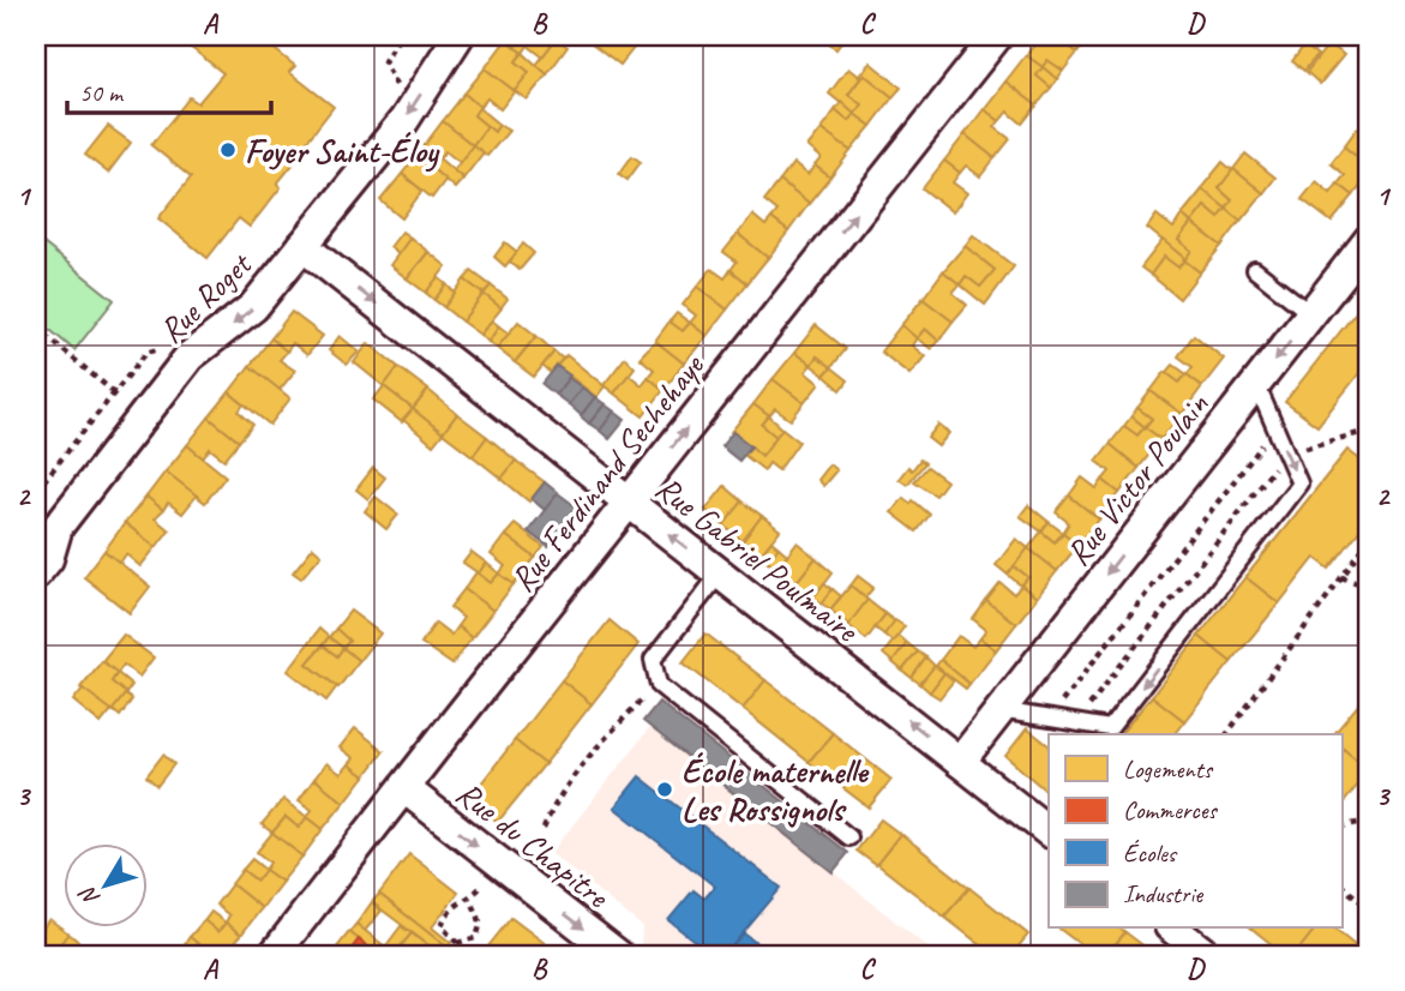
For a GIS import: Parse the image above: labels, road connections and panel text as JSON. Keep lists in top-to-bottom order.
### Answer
{
  "streets": {
    "street": [
      "Rue Roget",
      "Rue Ferdinand Sechehaye",
      "Rue Victor Poulain",
      "Rue Gabriel Poulmaire",
      "Rue du Chapitre"
    ]
  },
  "crossings": [
    ["Rue Roget", "Rue Gabriel Poulmaire"],
    ["Rue Ferdinand Sechehaye", "Rue Gabriel Poulmaire"],
    ["Rue Ferdinand Sechehaye", "Rue du Chapitre"],
    ["Rue Victor Poulain", "Rue Gabriel Poulmaire"]
  ],
  "one_way": [
    "Rue Roget",
    "Rue Ferdinand Sechehaye",
    "Rue Victor Poulain",
    "Rue du Chapitre"
  ],
  "places": ["Foyer Saint-Éloy", "École maternelle Les Rossignols"],
  "legend": [
    "Logements",
    "Commerces",
    "Écoles",
    "Industrie"
  ],
  "scale_bar": "50 m",
  "north": "bottom left",
  "grid": {
    "columns": [
      "A",
      "B",
      "C",
      "D"
    ],
    "rows": ["1", "2", "3"]
  }
}
